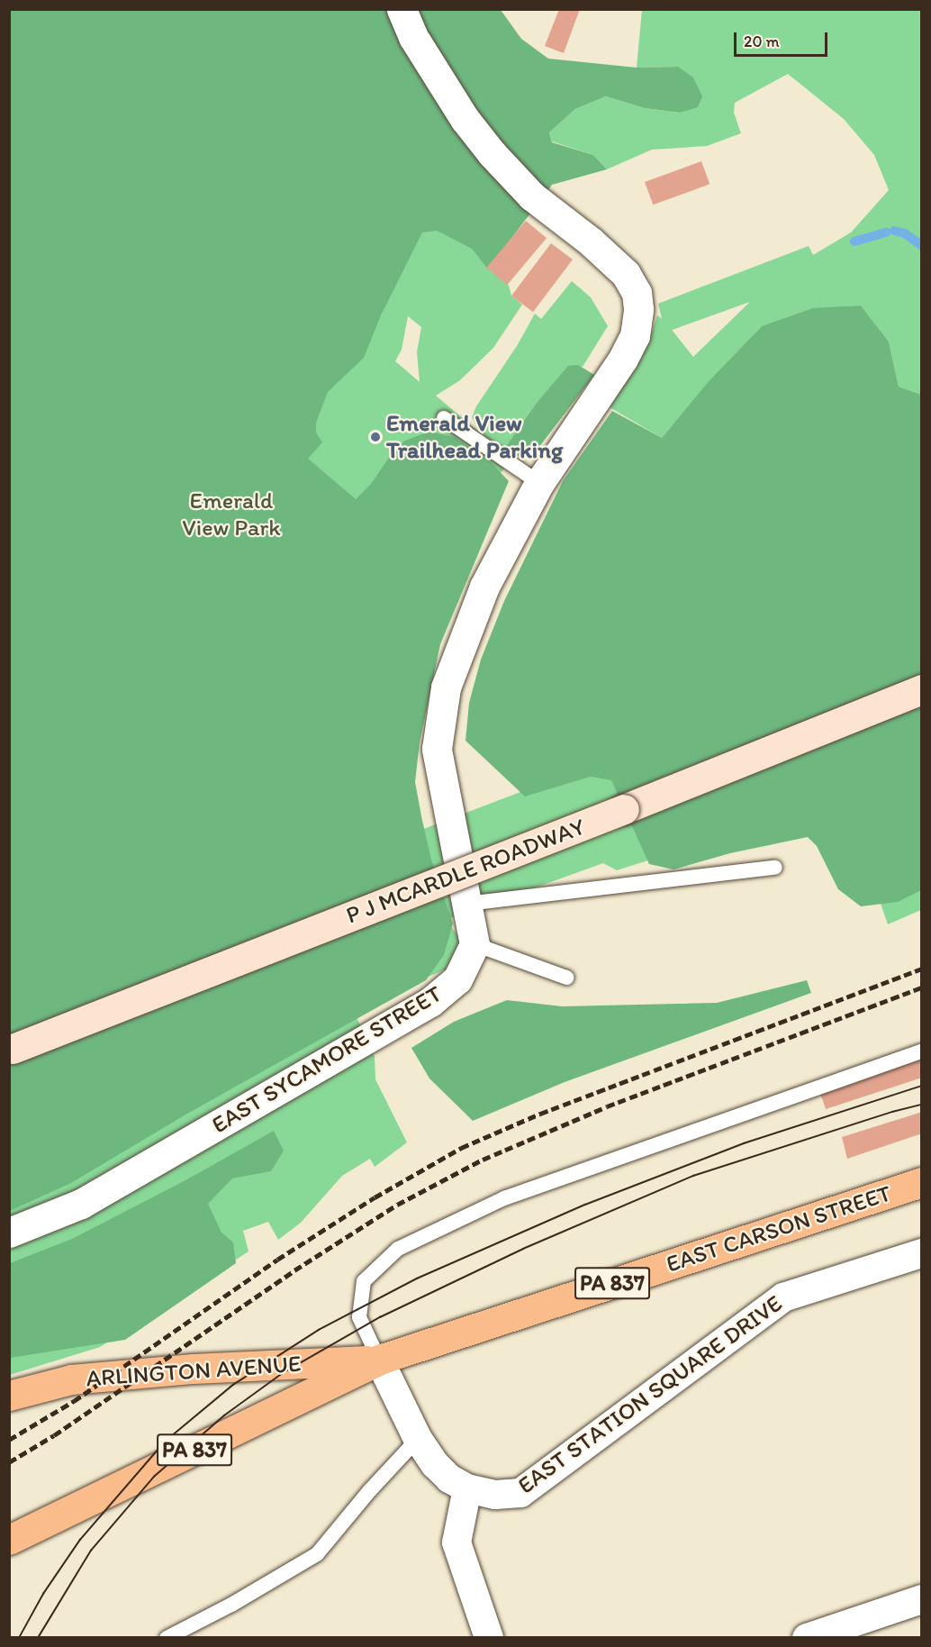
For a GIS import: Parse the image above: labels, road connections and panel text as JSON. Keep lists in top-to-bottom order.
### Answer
{
  "streets": {
    "main road": [
      "P J MCARDLE ROADWAY",
      "EAST CARSON STREET",
      "PA 837",
      "ARLINGTON AVENUE"
    ],
    "street": ["EAST SYCAMORE STREET", "EAST STATION SQUARE DRIVE"]
  },
  "crossings": [
    ["EAST CARSON STREET", "ARLINGTON AVENUE"],
    ["EAST CARSON STREET", "EAST STATION SQUARE DRIVE"],
    ["ARLINGTON AVENUE", "EAST STATION SQUARE DRIVE"]
  ],
  "parks": ["Emerald View Park"],
  "places": ["Emerald View Trailhead Parking"],
  "scale_bar": "20 m"
}
